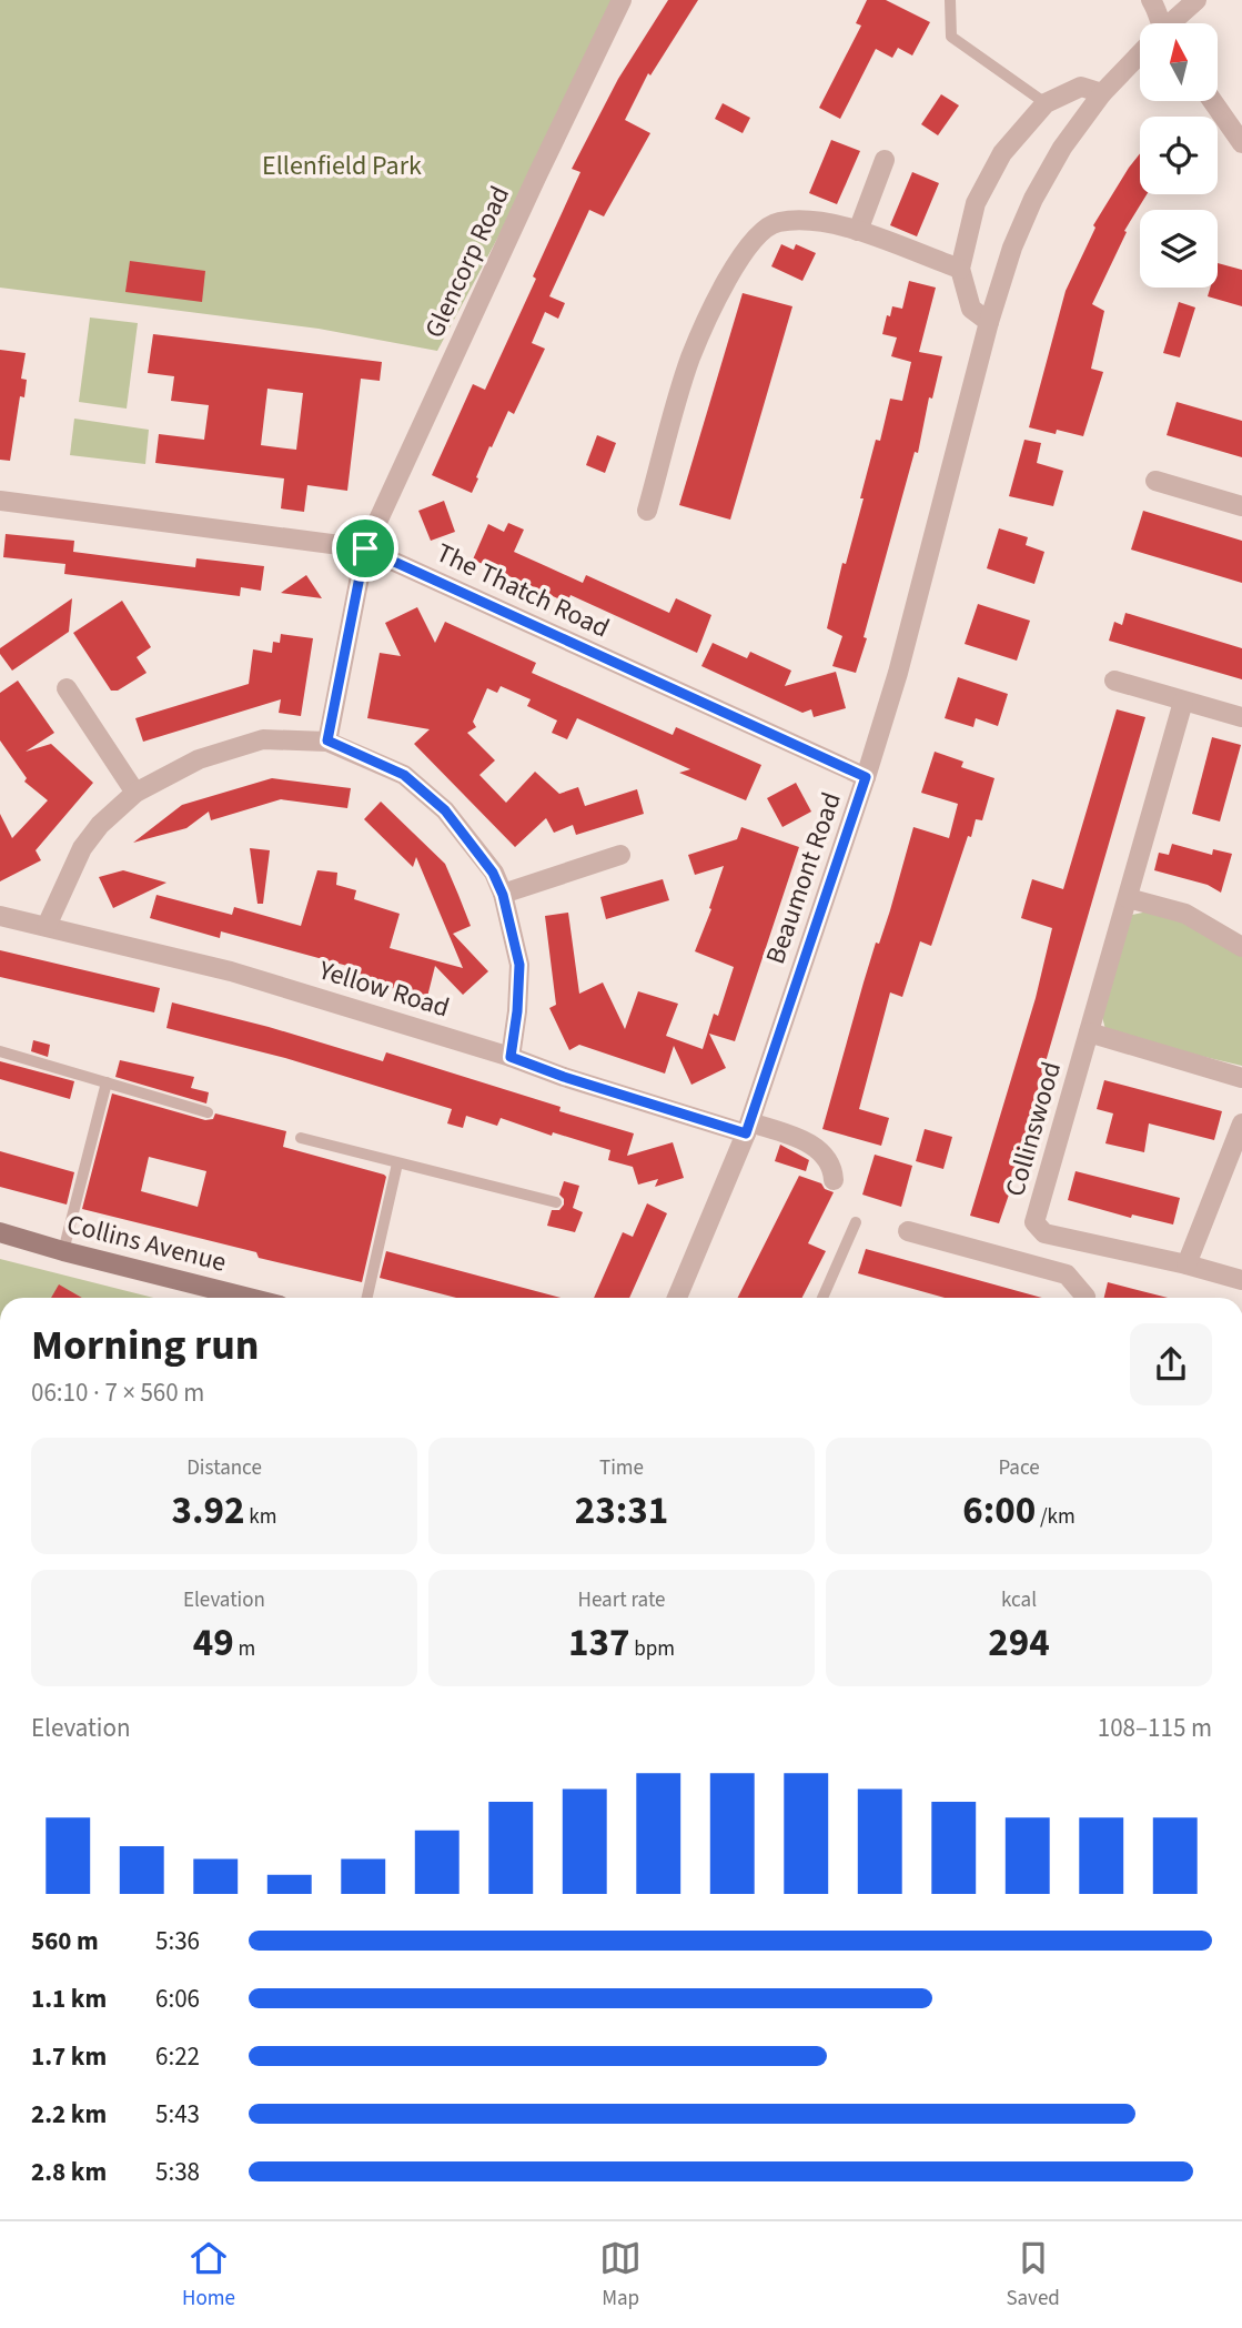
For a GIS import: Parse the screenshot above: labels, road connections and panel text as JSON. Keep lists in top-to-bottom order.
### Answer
{
  "streets": {
    "main road": ["Collins Avenue"],
    "street": [
      "Glencorp Road",
      "The Thatch Road",
      "Beaumont Road",
      "Yellow Road",
      "Collinswood"
    ]
  },
  "crossings": [
    ["Glencorp Road", "The Thatch Road"],
    ["The Thatch Road", "Beaumont Road"],
    ["Beaumont Road", "Yellow Road"]
  ],
  "parks": ["Ellenfield Park"],
  "north": "top",
  "page": {
    "heading": ["Morning run", "06:10 · 7 × 560 m"],
    "stats": [
      ["Distance", "3.92 km"],
      ["Time", "23:31"],
      ["Pace", "6:00 /km"],
      ["Elevation", "49 m"],
      ["Heart rate", "137 bpm"],
      ["kcal", "294"]
    ],
    "chart": ["Elevation", "108–115 m"],
    "list": [
      {
        "name": "560 m",
        "note": "5:36"
      },
      {
        "name": "1.1 km",
        "note": "6:06"
      },
      {
        "name": "1.7 km",
        "note": "6:22"
      },
      {
        "name": "2.2 km",
        "note": "5:43"
      },
      {
        "name": "2.8 km",
        "note": "5:38"
      }
    ],
    "tabs": ["Home", "Map", "Saved"]
  }
}
